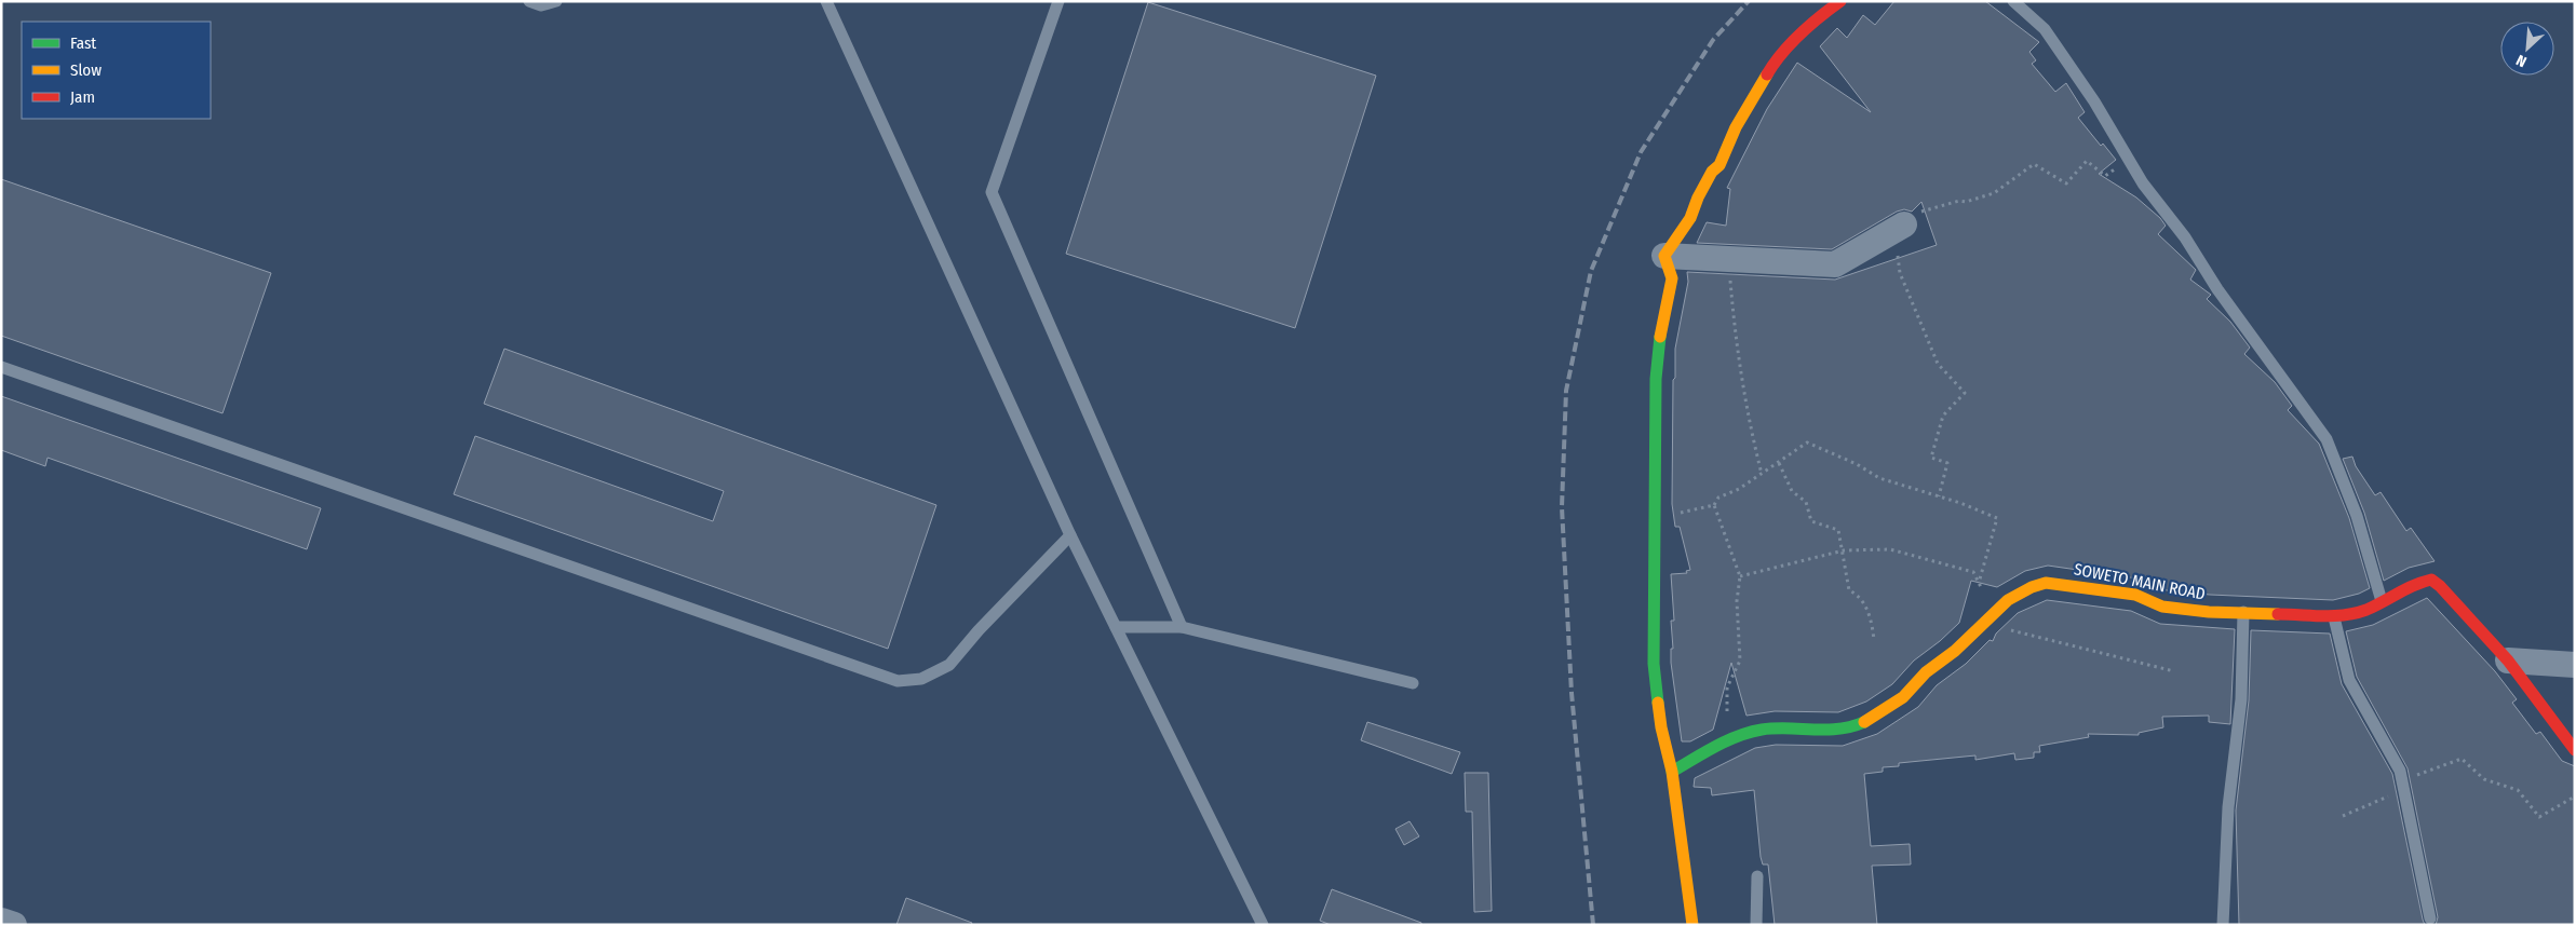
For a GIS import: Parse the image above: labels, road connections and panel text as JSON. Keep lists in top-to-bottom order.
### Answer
{
  "streets": {
    "street": ["SOWETO MAIN ROAD"]
  },
  "legend": ["Fast", "Slow", "Jam"],
  "north": "bottom left"
}
